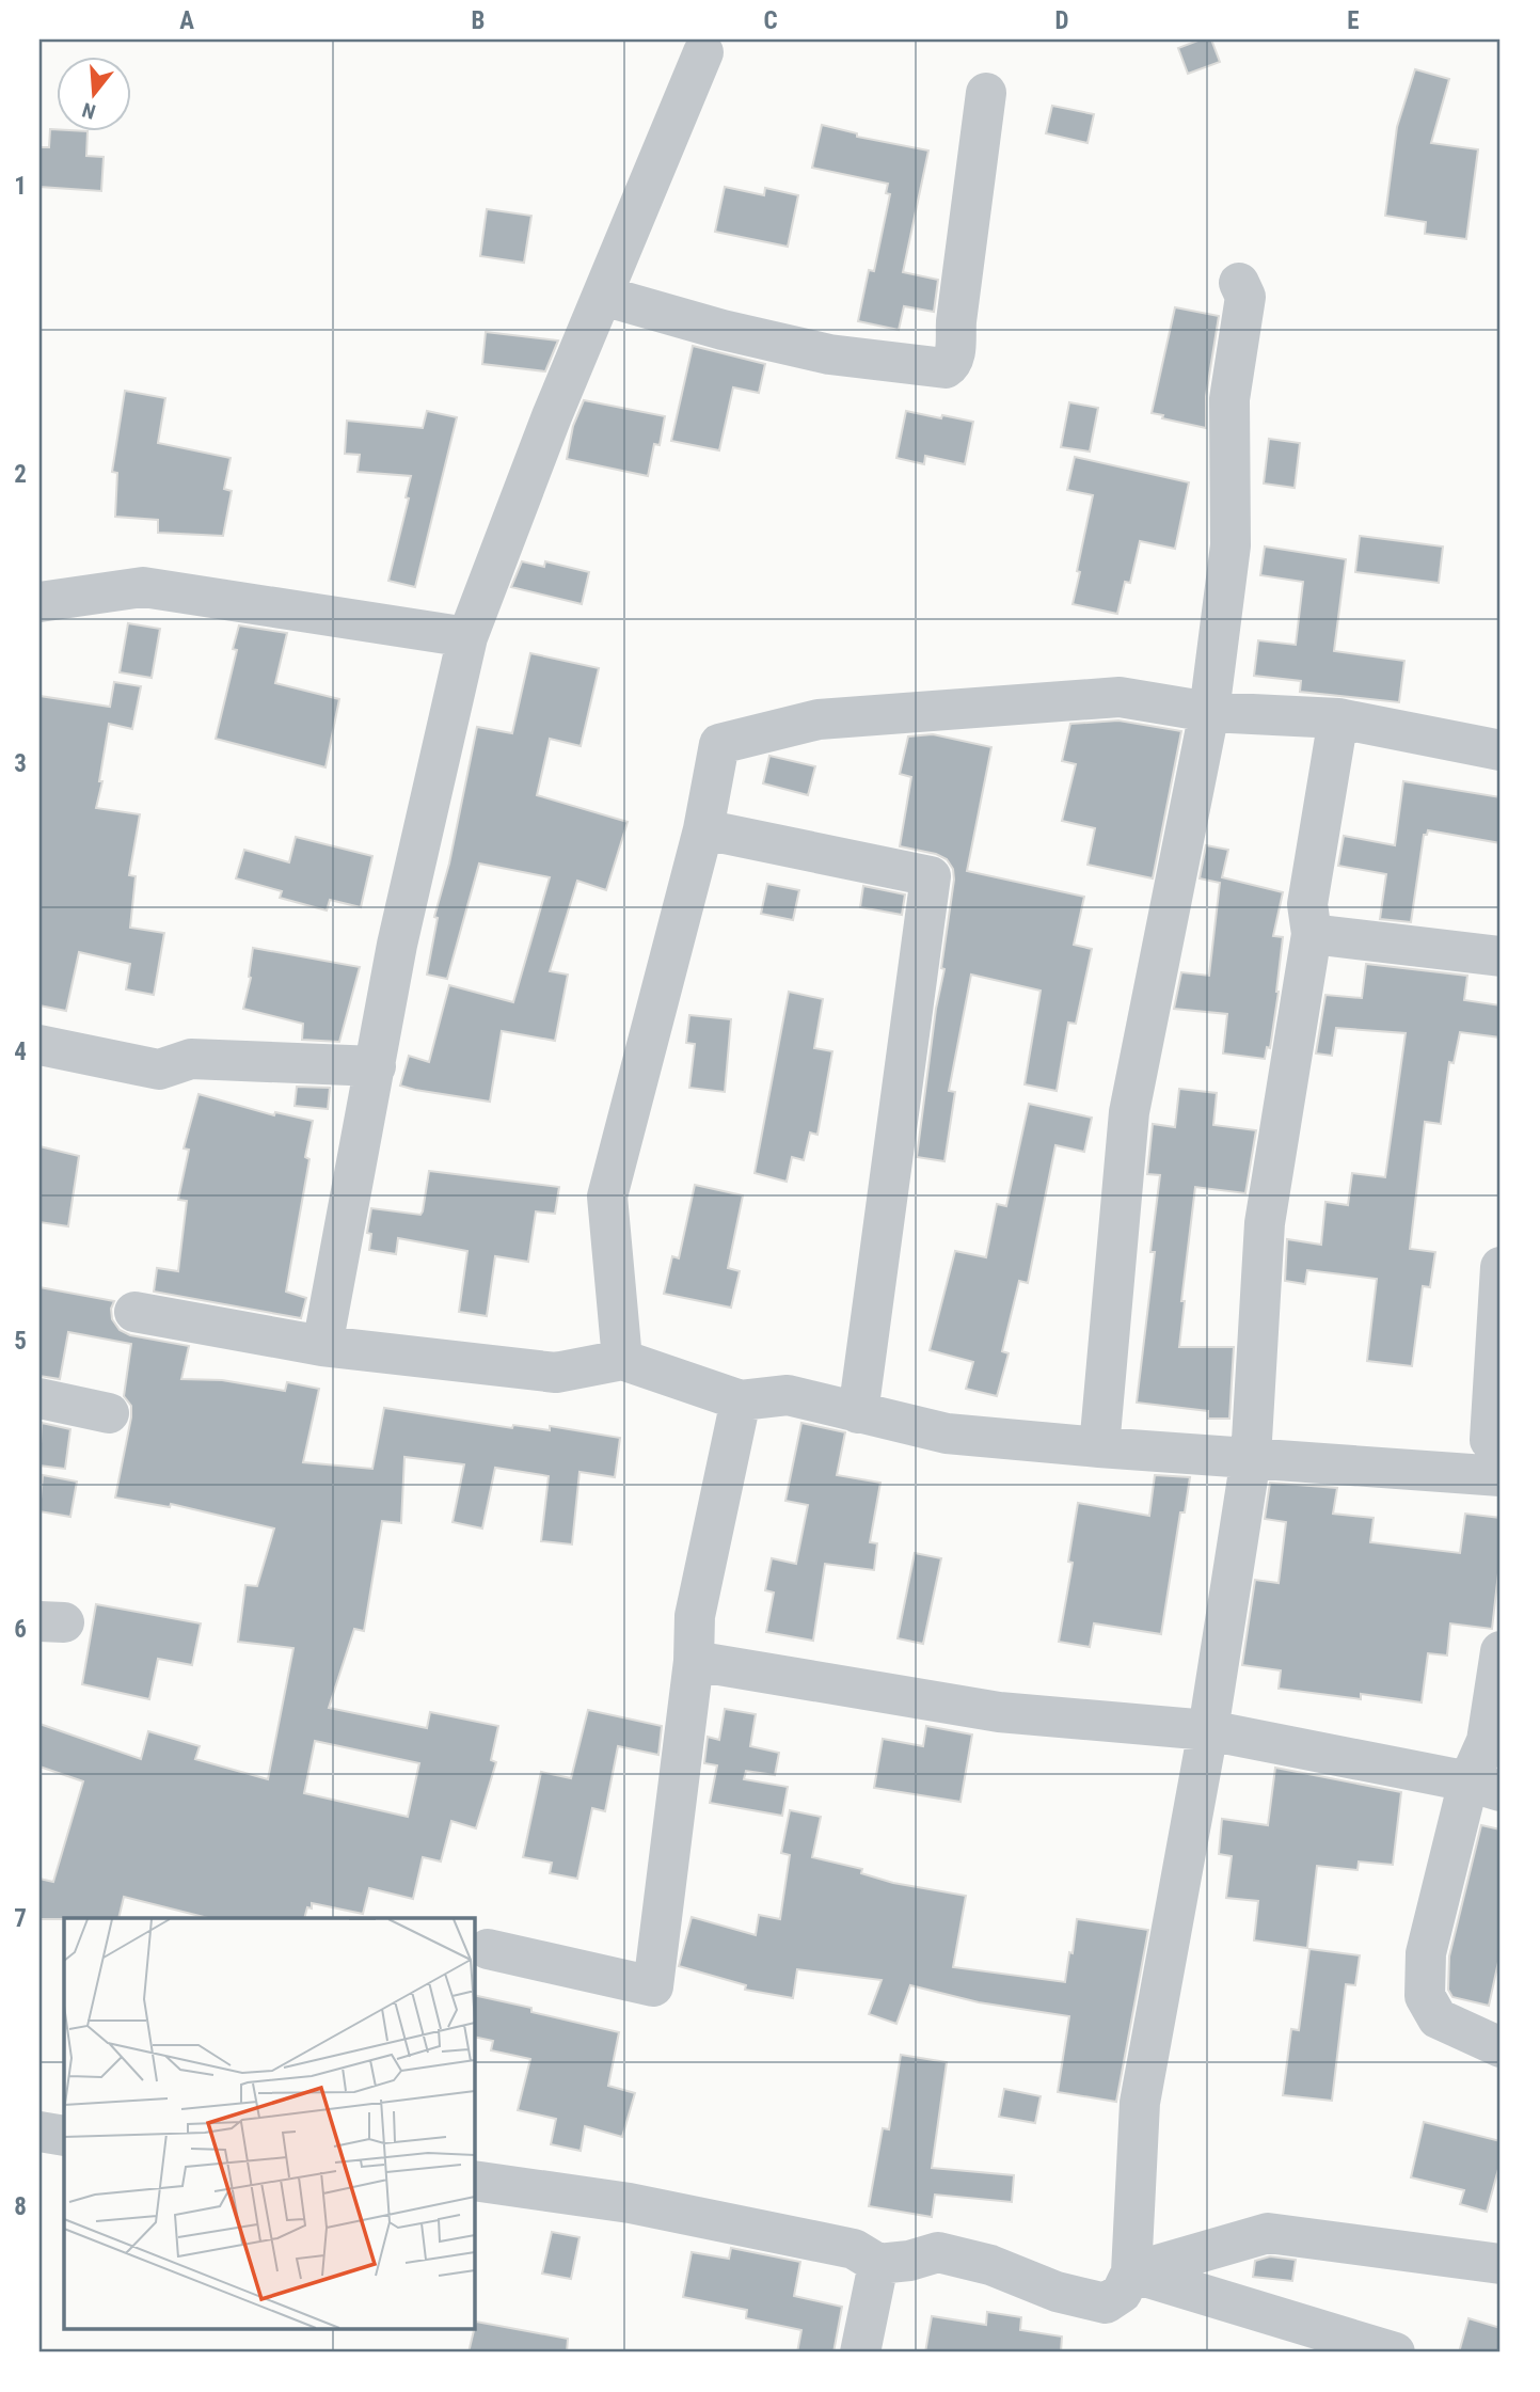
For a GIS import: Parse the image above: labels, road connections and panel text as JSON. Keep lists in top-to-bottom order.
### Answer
{
  "north": "bottom",
  "grid": {
    "columns": [
      "A",
      "B",
      "C",
      "D",
      "E"
    ],
    "rows": [
      "1",
      "2",
      "3",
      "4",
      "5",
      "6",
      "7",
      "8"
    ]
  }
}
